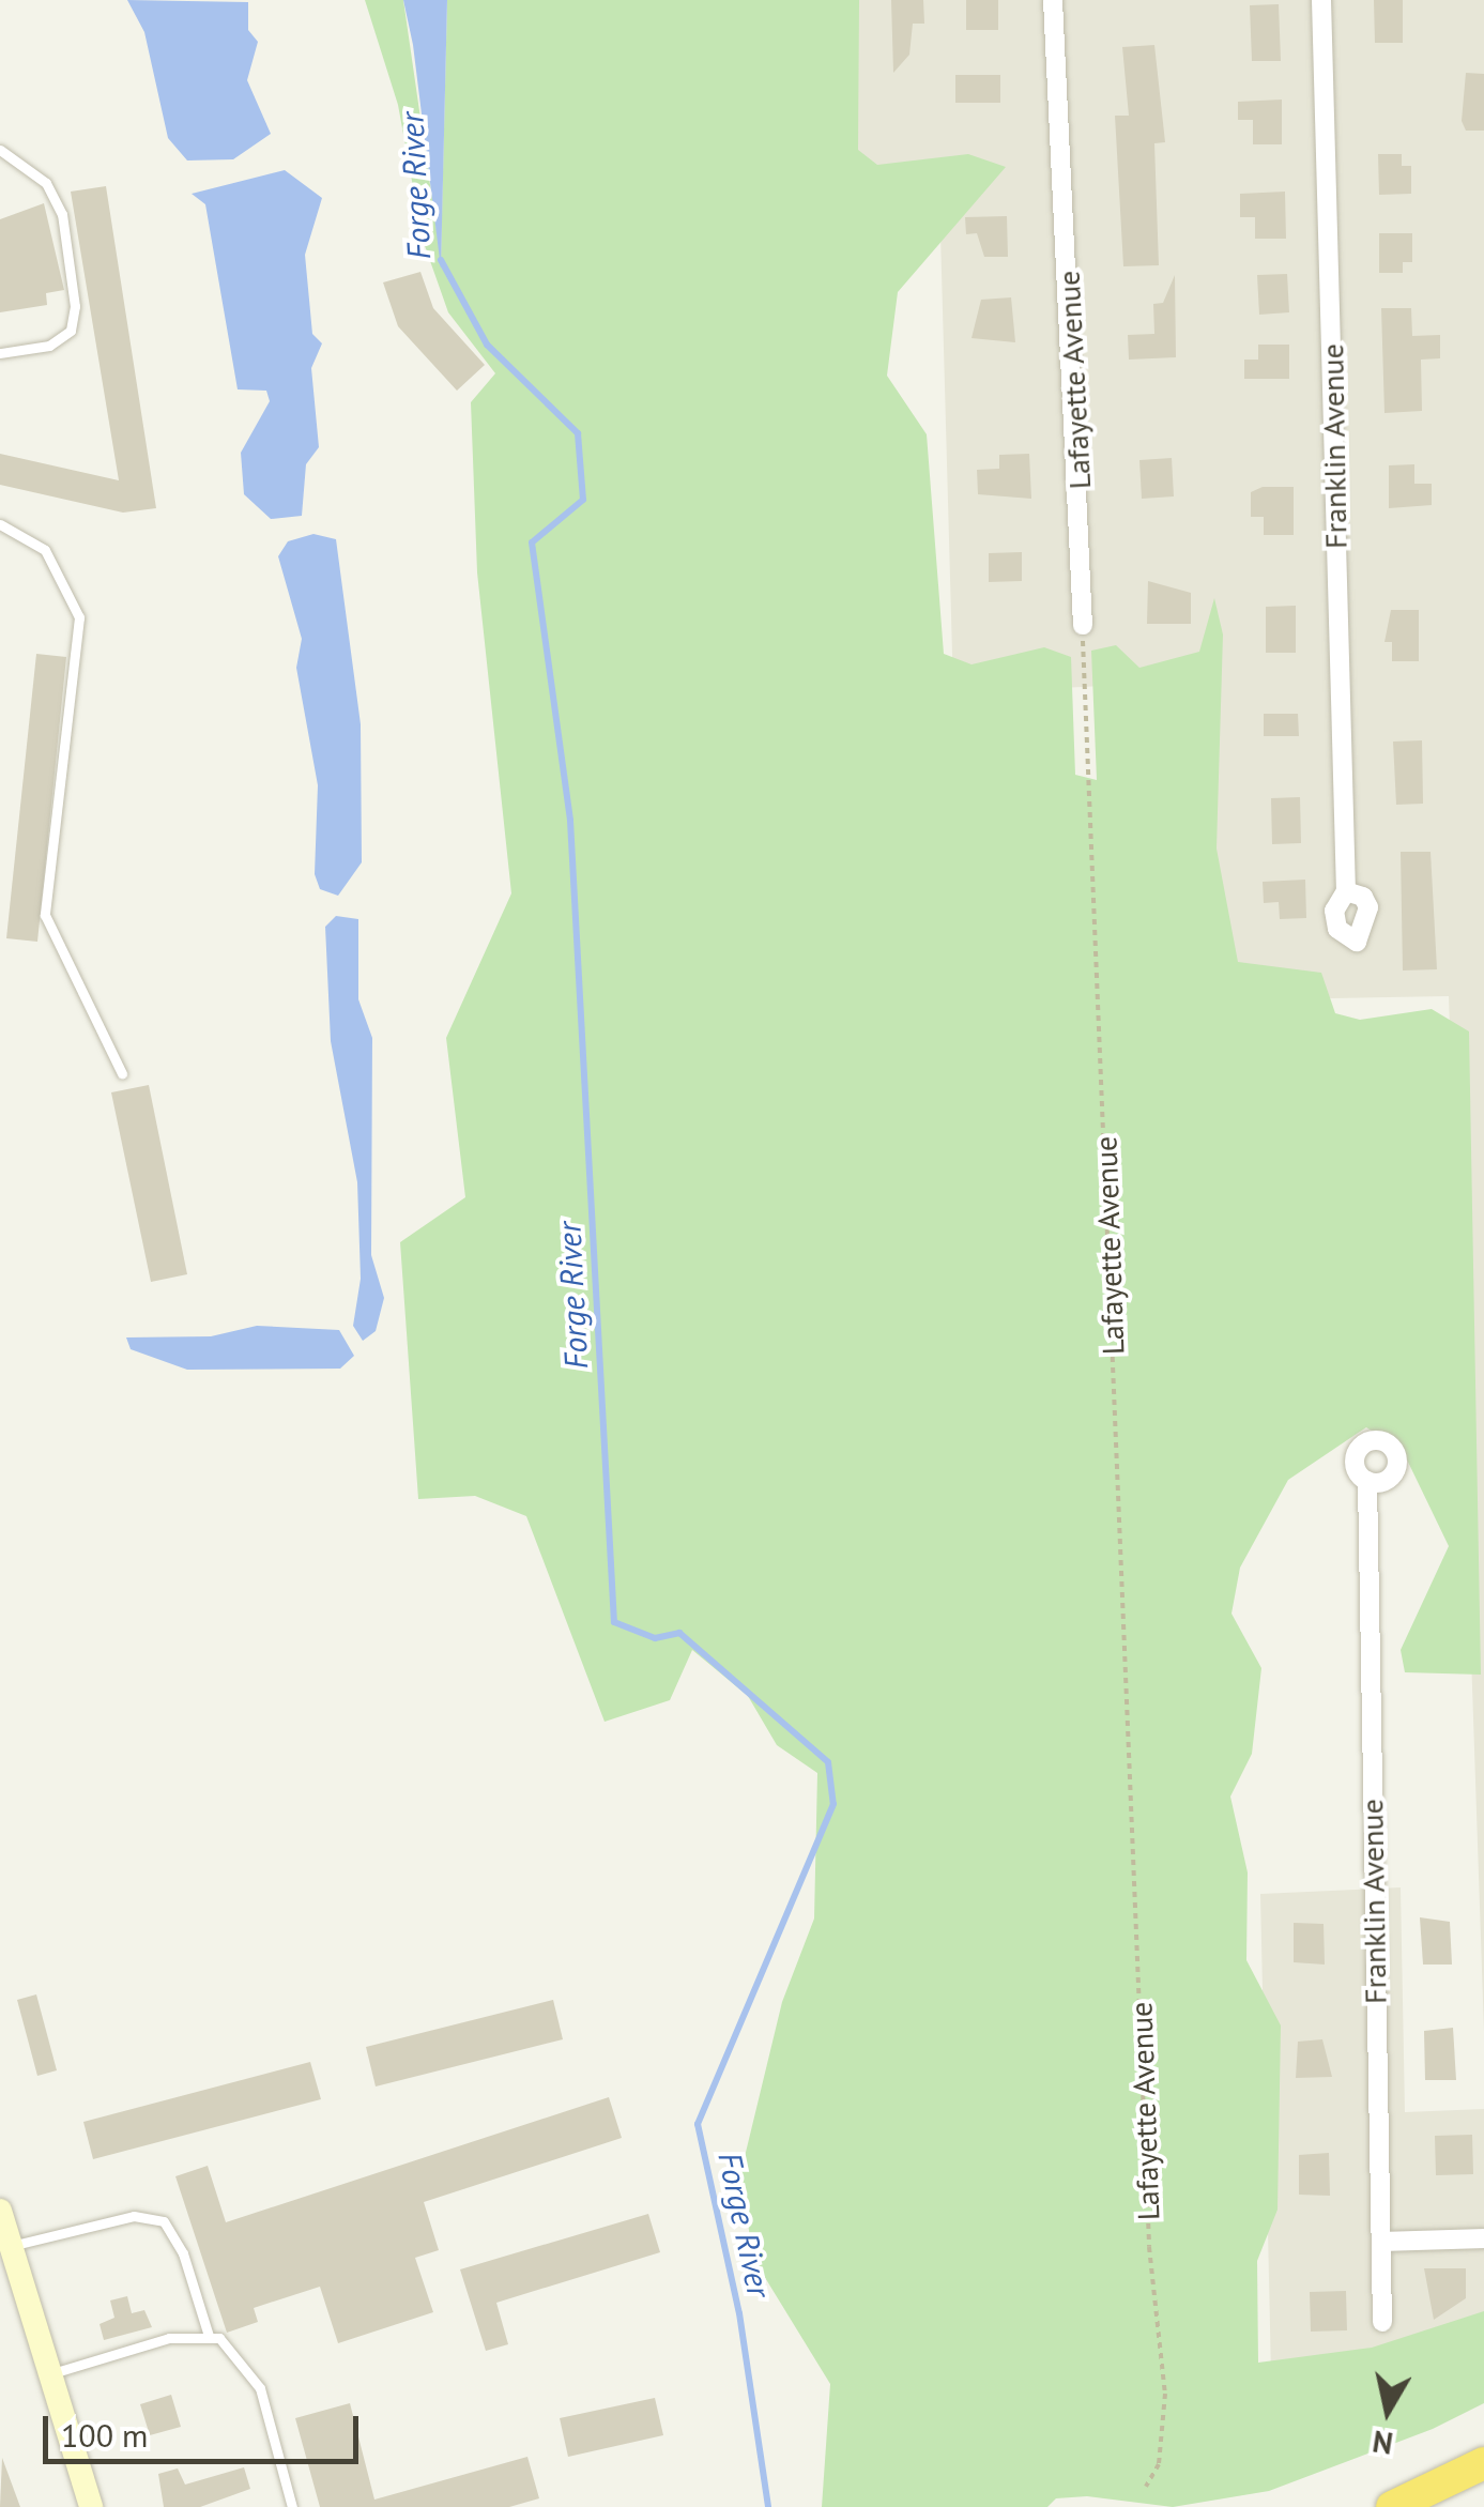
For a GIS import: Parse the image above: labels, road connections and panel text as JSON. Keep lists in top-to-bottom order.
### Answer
{
  "streets": {
    "street": ["Lafayette Avenue", "Franklin Avenue"]
  },
  "water": ["Forge River"],
  "scale_bar": "100 m",
  "north": "bottom"
}
